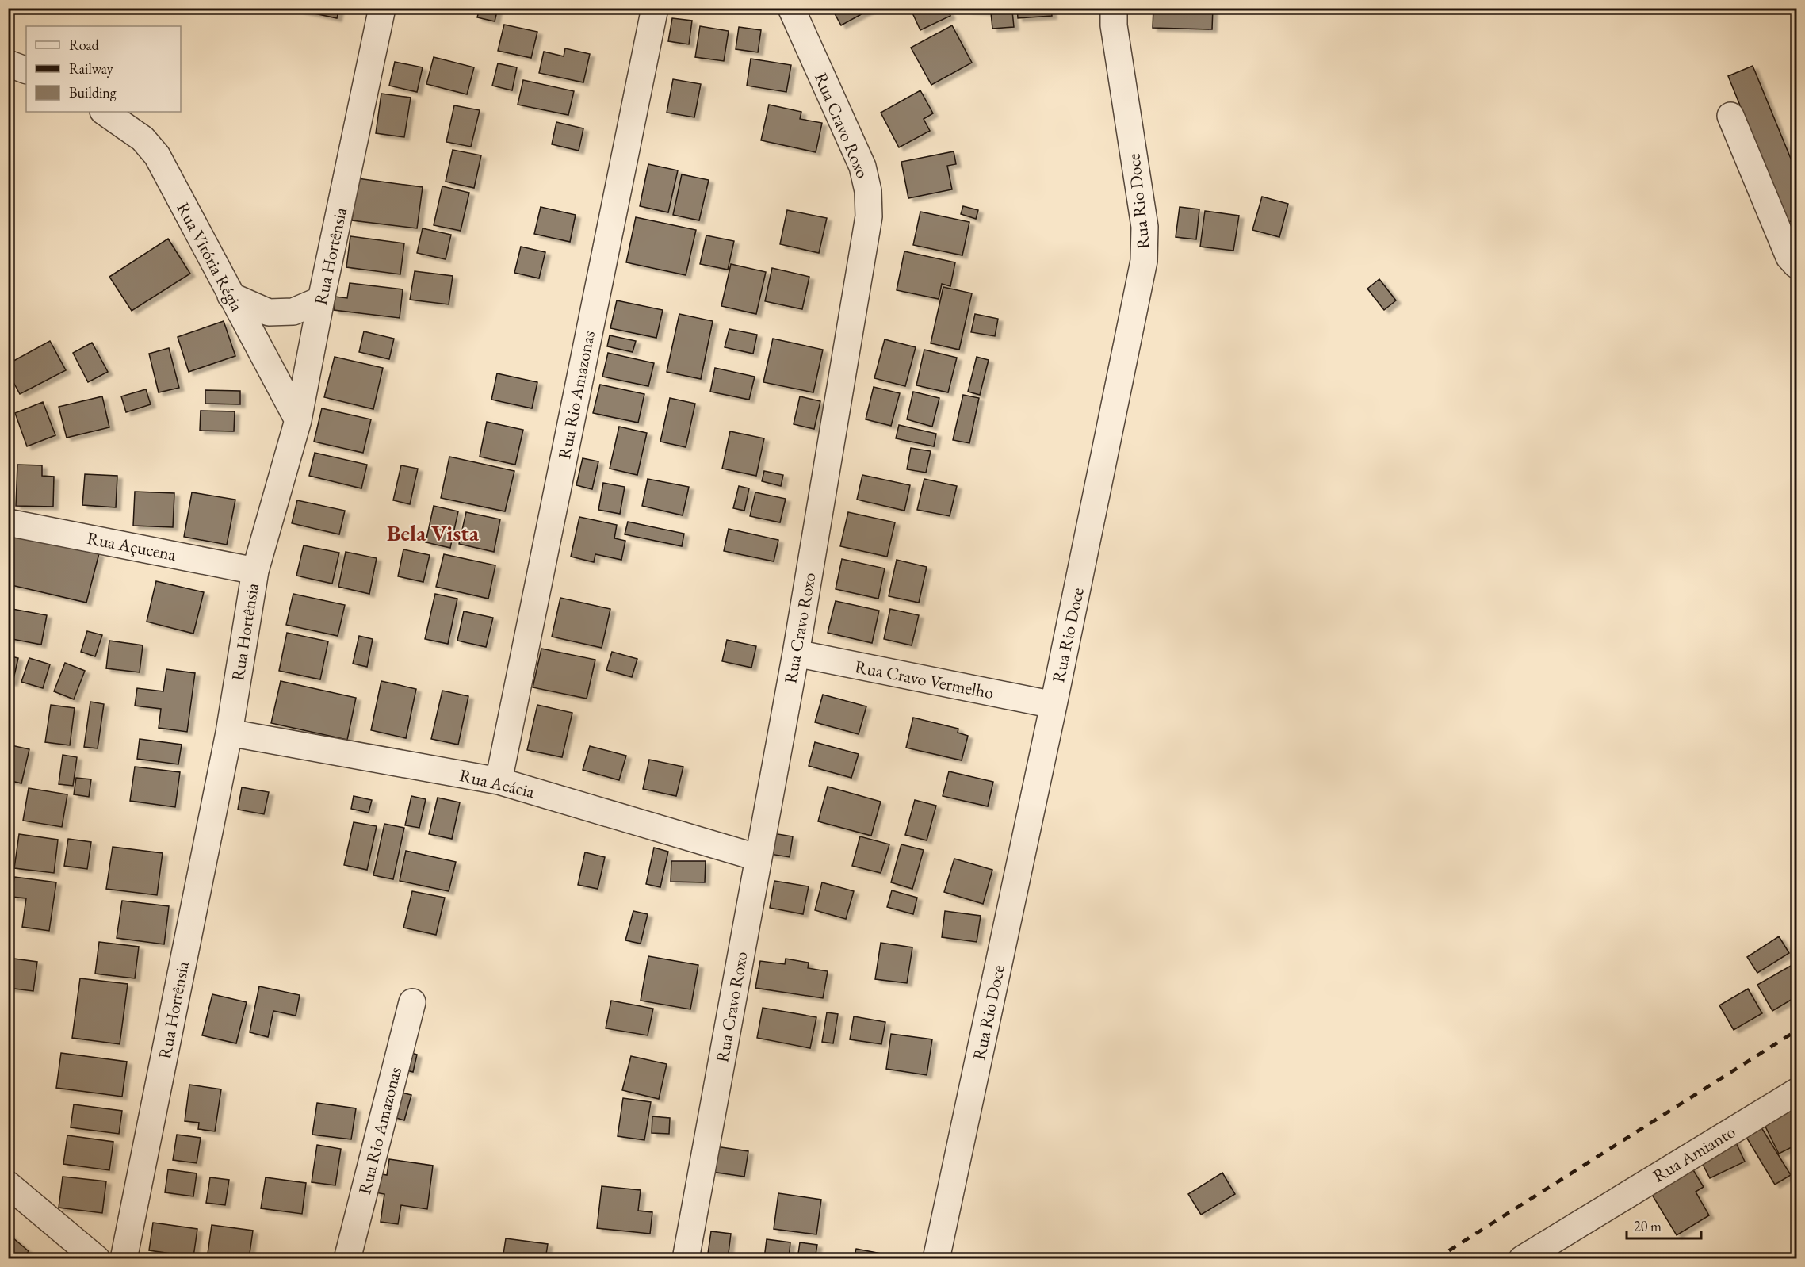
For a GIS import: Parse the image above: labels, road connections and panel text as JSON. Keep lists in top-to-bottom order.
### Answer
{
  "streets": {
    "street": [
      "Rua Cravo Roxo",
      "Rua Rio Doce",
      "Rua Hortênsia",
      "Rua Vitória Régia",
      "Rua Rio Amazonas",
      "Rua Açucena",
      "Rua Cravo Vermelho",
      "Rua Acácia",
      "Rua Amianto"
    ]
  },
  "crossings": [
    ["Rua Cravo Roxo", "Rua Cravo Vermelho"],
    ["Rua Cravo Roxo", "Rua Acácia"],
    ["Rua Rio Doce", "Rua Cravo Vermelho"],
    ["Rua Hortênsia", "Rua Vitória Régia"],
    ["Rua Hortênsia", "Rua Açucena"],
    ["Rua Hortênsia", "Rua Acácia"],
    ["Rua Rio Amazonas", "Rua Acácia"]
  ],
  "districts": ["Bela Vista"],
  "legend": ["Road", "Railway", "Building"],
  "scale_bar": "20 m"
}
